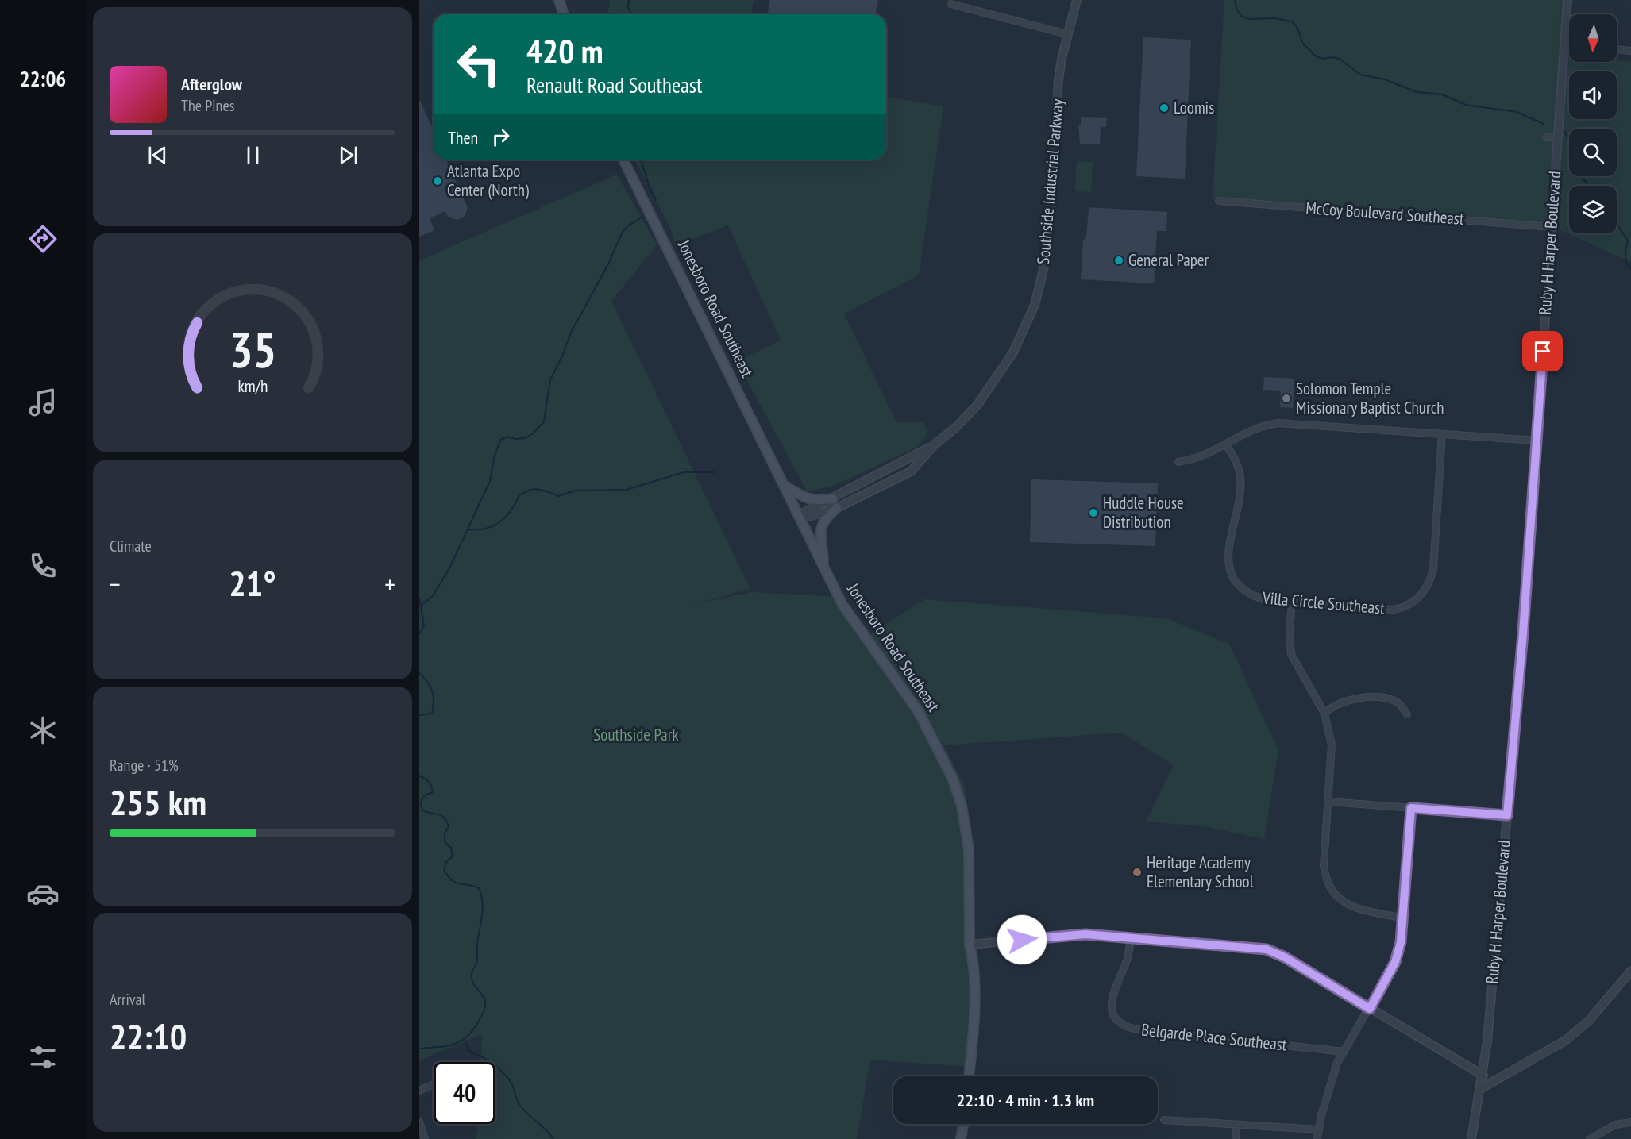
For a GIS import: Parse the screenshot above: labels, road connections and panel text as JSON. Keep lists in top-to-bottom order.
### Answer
{
  "streets": {
    "main road": ["Jonesboro Road Southeast"],
    "street": [
      "Southside Industrial Parkway",
      "McCoy Boulevard Southeast",
      "Ruby H Harper Boulevard",
      "Villa Circle Southeast",
      "Belgarde Place Southeast"
    ]
  },
  "crossings": [
    ["Southside Industrial Parkway", "Jonesboro Road Southeast"],
    ["McCoy Boulevard Southeast", "Ruby H Harper Boulevard"]
  ],
  "parks": ["Southside Park"],
  "places": [
    "Loomis",
    "Atlanta Expo Center (North)",
    "General Paper",
    "Solomon Temple Missionary Baptist Church",
    "Huddle House Distribution",
    "Heritage Academy Elementary School"
  ],
  "north": "bottom",
  "page": {
    "tabs": "22:06",
    "turn": ["420 m", "Renault Road Southeast"],
    "song": ["Afterglow", "The Pines"],
    "then": "Then",
    "tile": [
      "Climate",
      ["Range · 51%", "255 km"],
      ["Arrival", "22:10"]
    ],
    "heat": ["−", "21°", "+"],
    "limit": "40",
    "trip": "22:10 · 4 min · 1.3 km",
    "gauge": ["35", "km/h"]
  }
}
